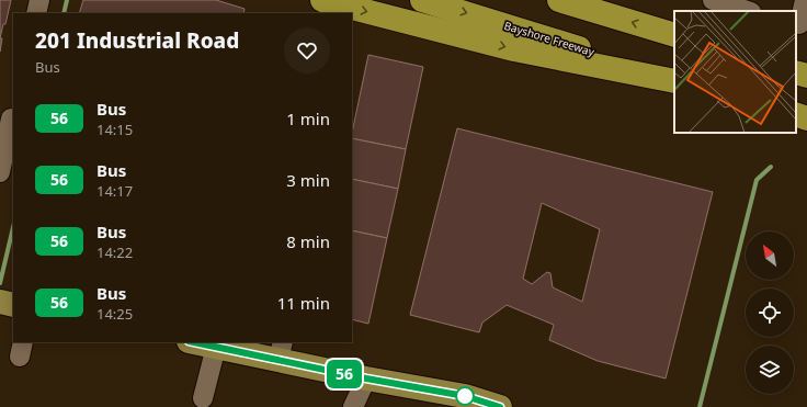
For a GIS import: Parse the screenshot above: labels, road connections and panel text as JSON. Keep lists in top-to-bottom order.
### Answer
{
  "streets": {
    "highway": ["Bayshore Freeway"]
  },
  "lines": ["bus line 56"],
  "north": "top left",
  "page": {
    "on_map": "56",
    "heading": ["201 Industrial Road", "Bus"],
    "list": [
      {
        "mark": "56",
        "name": "Bus",
        "note": "14:15",
        "value": "1 min"
      },
      {
        "mark": "56",
        "name": "Bus",
        "note": "14:17",
        "value": "3 min"
      },
      {
        "mark": "56",
        "name": "Bus",
        "note": "14:22",
        "value": "8 min"
      },
      {
        "mark": "56",
        "name": "Bus",
        "note": "14:25",
        "value": "11 min"
      }
    ]
  }
}
